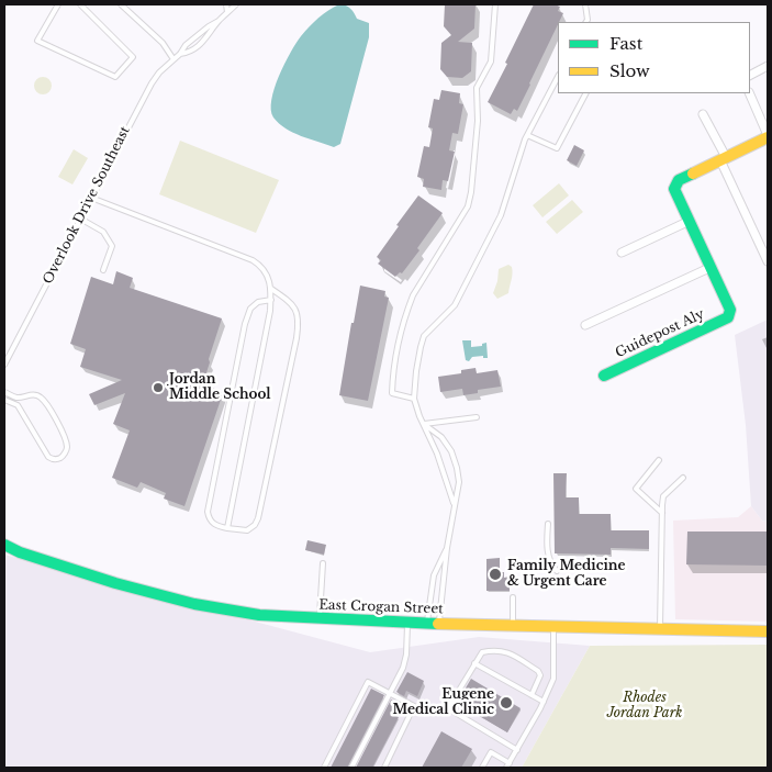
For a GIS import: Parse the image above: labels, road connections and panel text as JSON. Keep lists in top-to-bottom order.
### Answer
{
  "streets": {
    "main road": ["Guidepost Aly", "East Crogan Street"],
    "lane": ["Overlook Drive Southeast"]
  },
  "parks": ["Rhodes Jordan Park"],
  "places": ["Jordan Middle School", "Family Medicine & Urgent Care", "Eugene Medical Clinic"],
  "legend": ["Fast", "Slow"]
}
